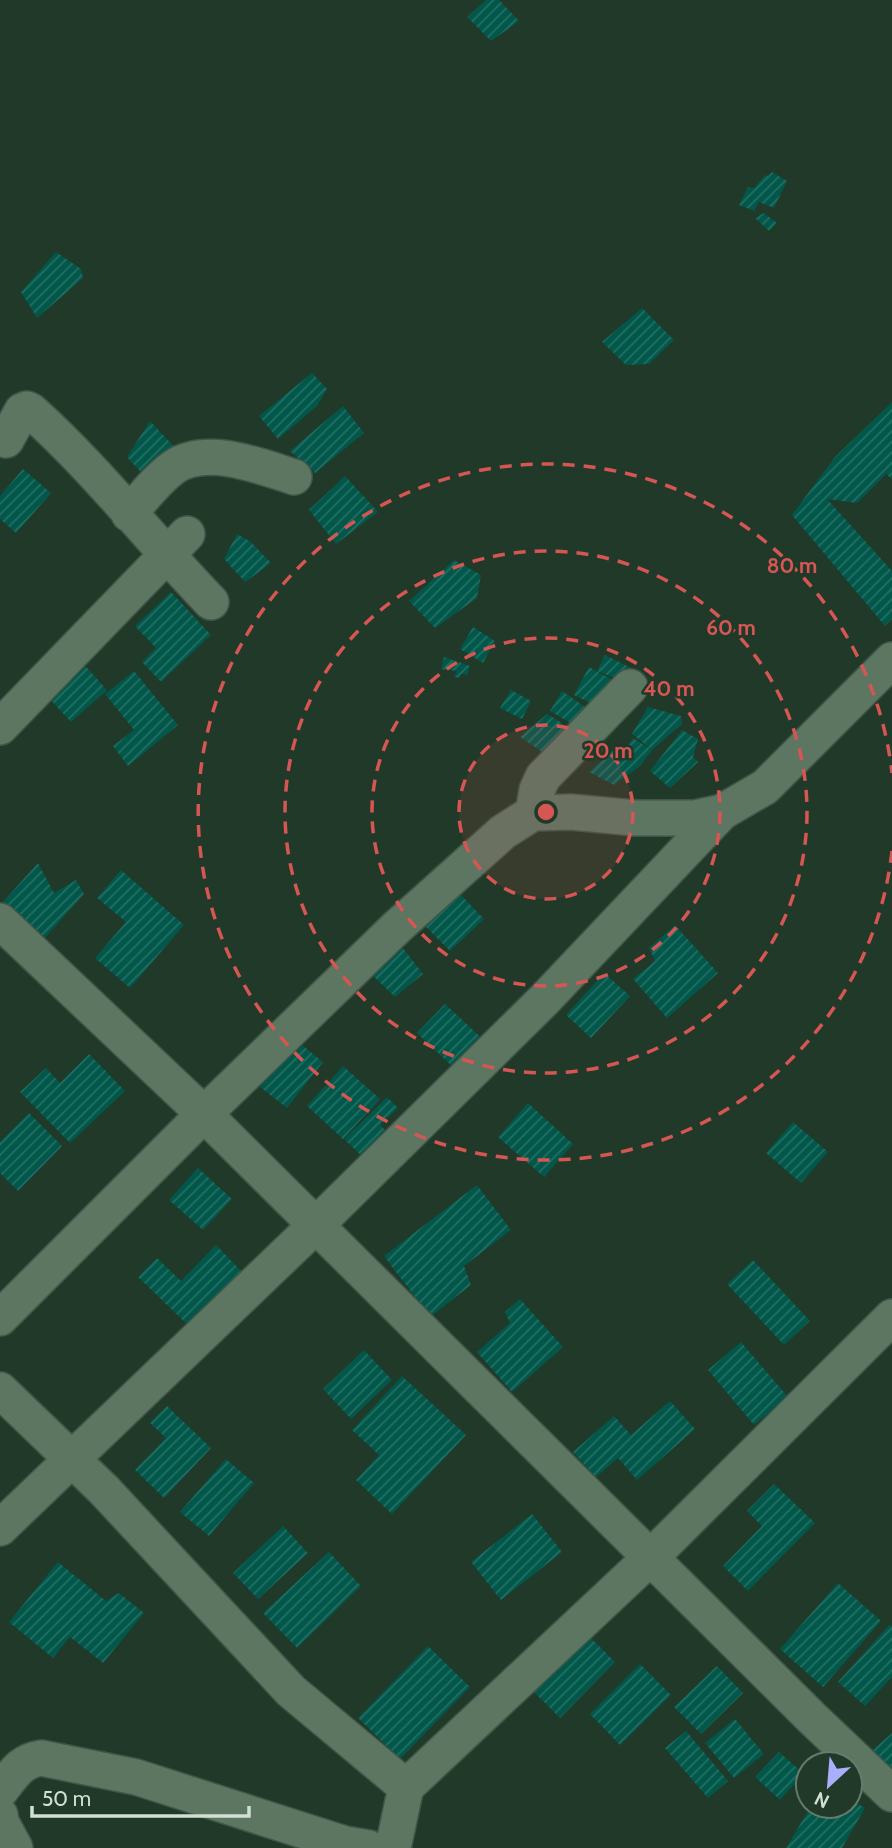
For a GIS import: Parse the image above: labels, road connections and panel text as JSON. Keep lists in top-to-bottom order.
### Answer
{
  "scale_bar": "50 m",
  "north": "bottom left",
  "rings": [
    "80 m",
    "60 m",
    "40 m",
    "20 m"
  ]
}
